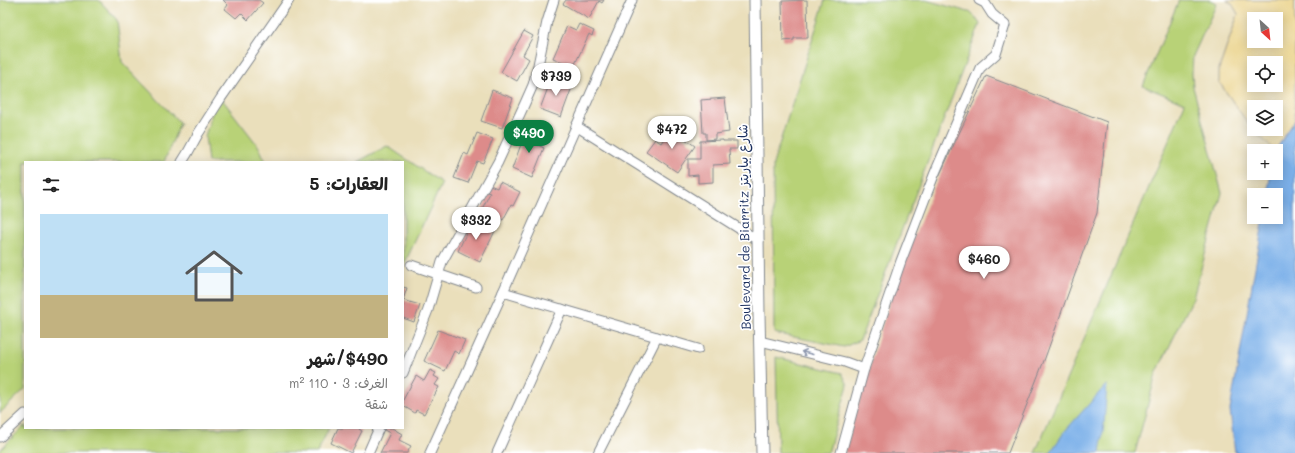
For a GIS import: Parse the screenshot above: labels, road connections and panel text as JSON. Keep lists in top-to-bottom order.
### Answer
{
  "streets": {
    "street": ["Boulevard de Biarritz شارع بياريتز"]
  },
  "north": "bottom right",
  "page": {
    "map_buttons": ["+", "−"],
    "price": [
      "$739",
      "$472",
      "$490",
      "$332",
      "$460"
    ],
    "heading": "العقارات: 5",
    "list": [
      {
        "name": "$490/شهر",
        "note": "الغرف: 3 · 110 m² · شقة"
      }
    ]
  }
}
